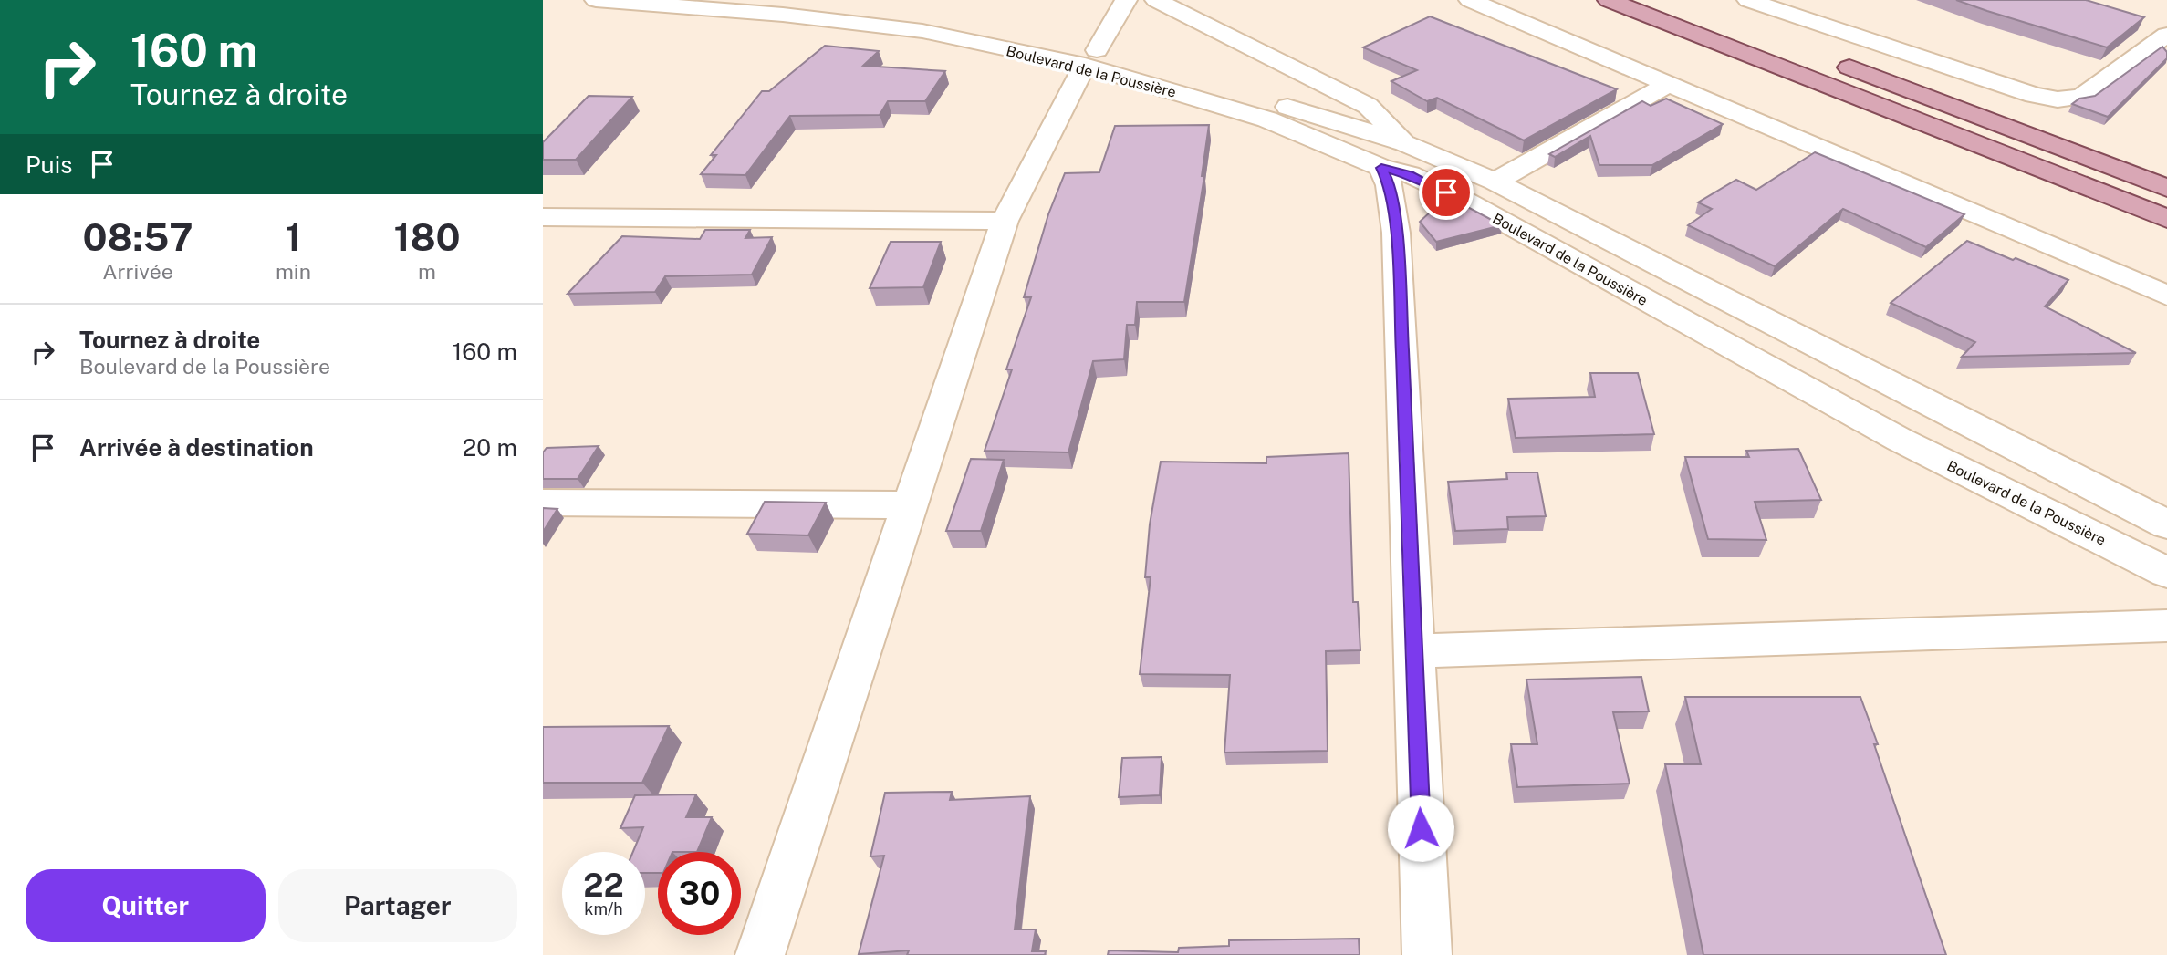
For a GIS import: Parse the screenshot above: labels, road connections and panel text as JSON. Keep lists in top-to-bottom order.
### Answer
{
  "streets": {
    "street": ["Boulevard de la Poussière"]
  },
  "page": {
    "turn": ["160 m", "Tournez à droite"],
    "then": "Puis",
    "eta": [
      "08:57",
      "Arrivée",
      "1",
      "min",
      "180",
      "m"
    ],
    "list": [
      {
        "name": "Tournez à droite",
        "note": "Boulevard de la Poussière",
        "value": "160 m"
      },
      {
        "name": "Arrivée à destination",
        "value": "20 m"
      }
    ],
    "speed": "22 km/h",
    "limit": "30",
    "buttons": ["Quitter", "Partager"]
  }
}
